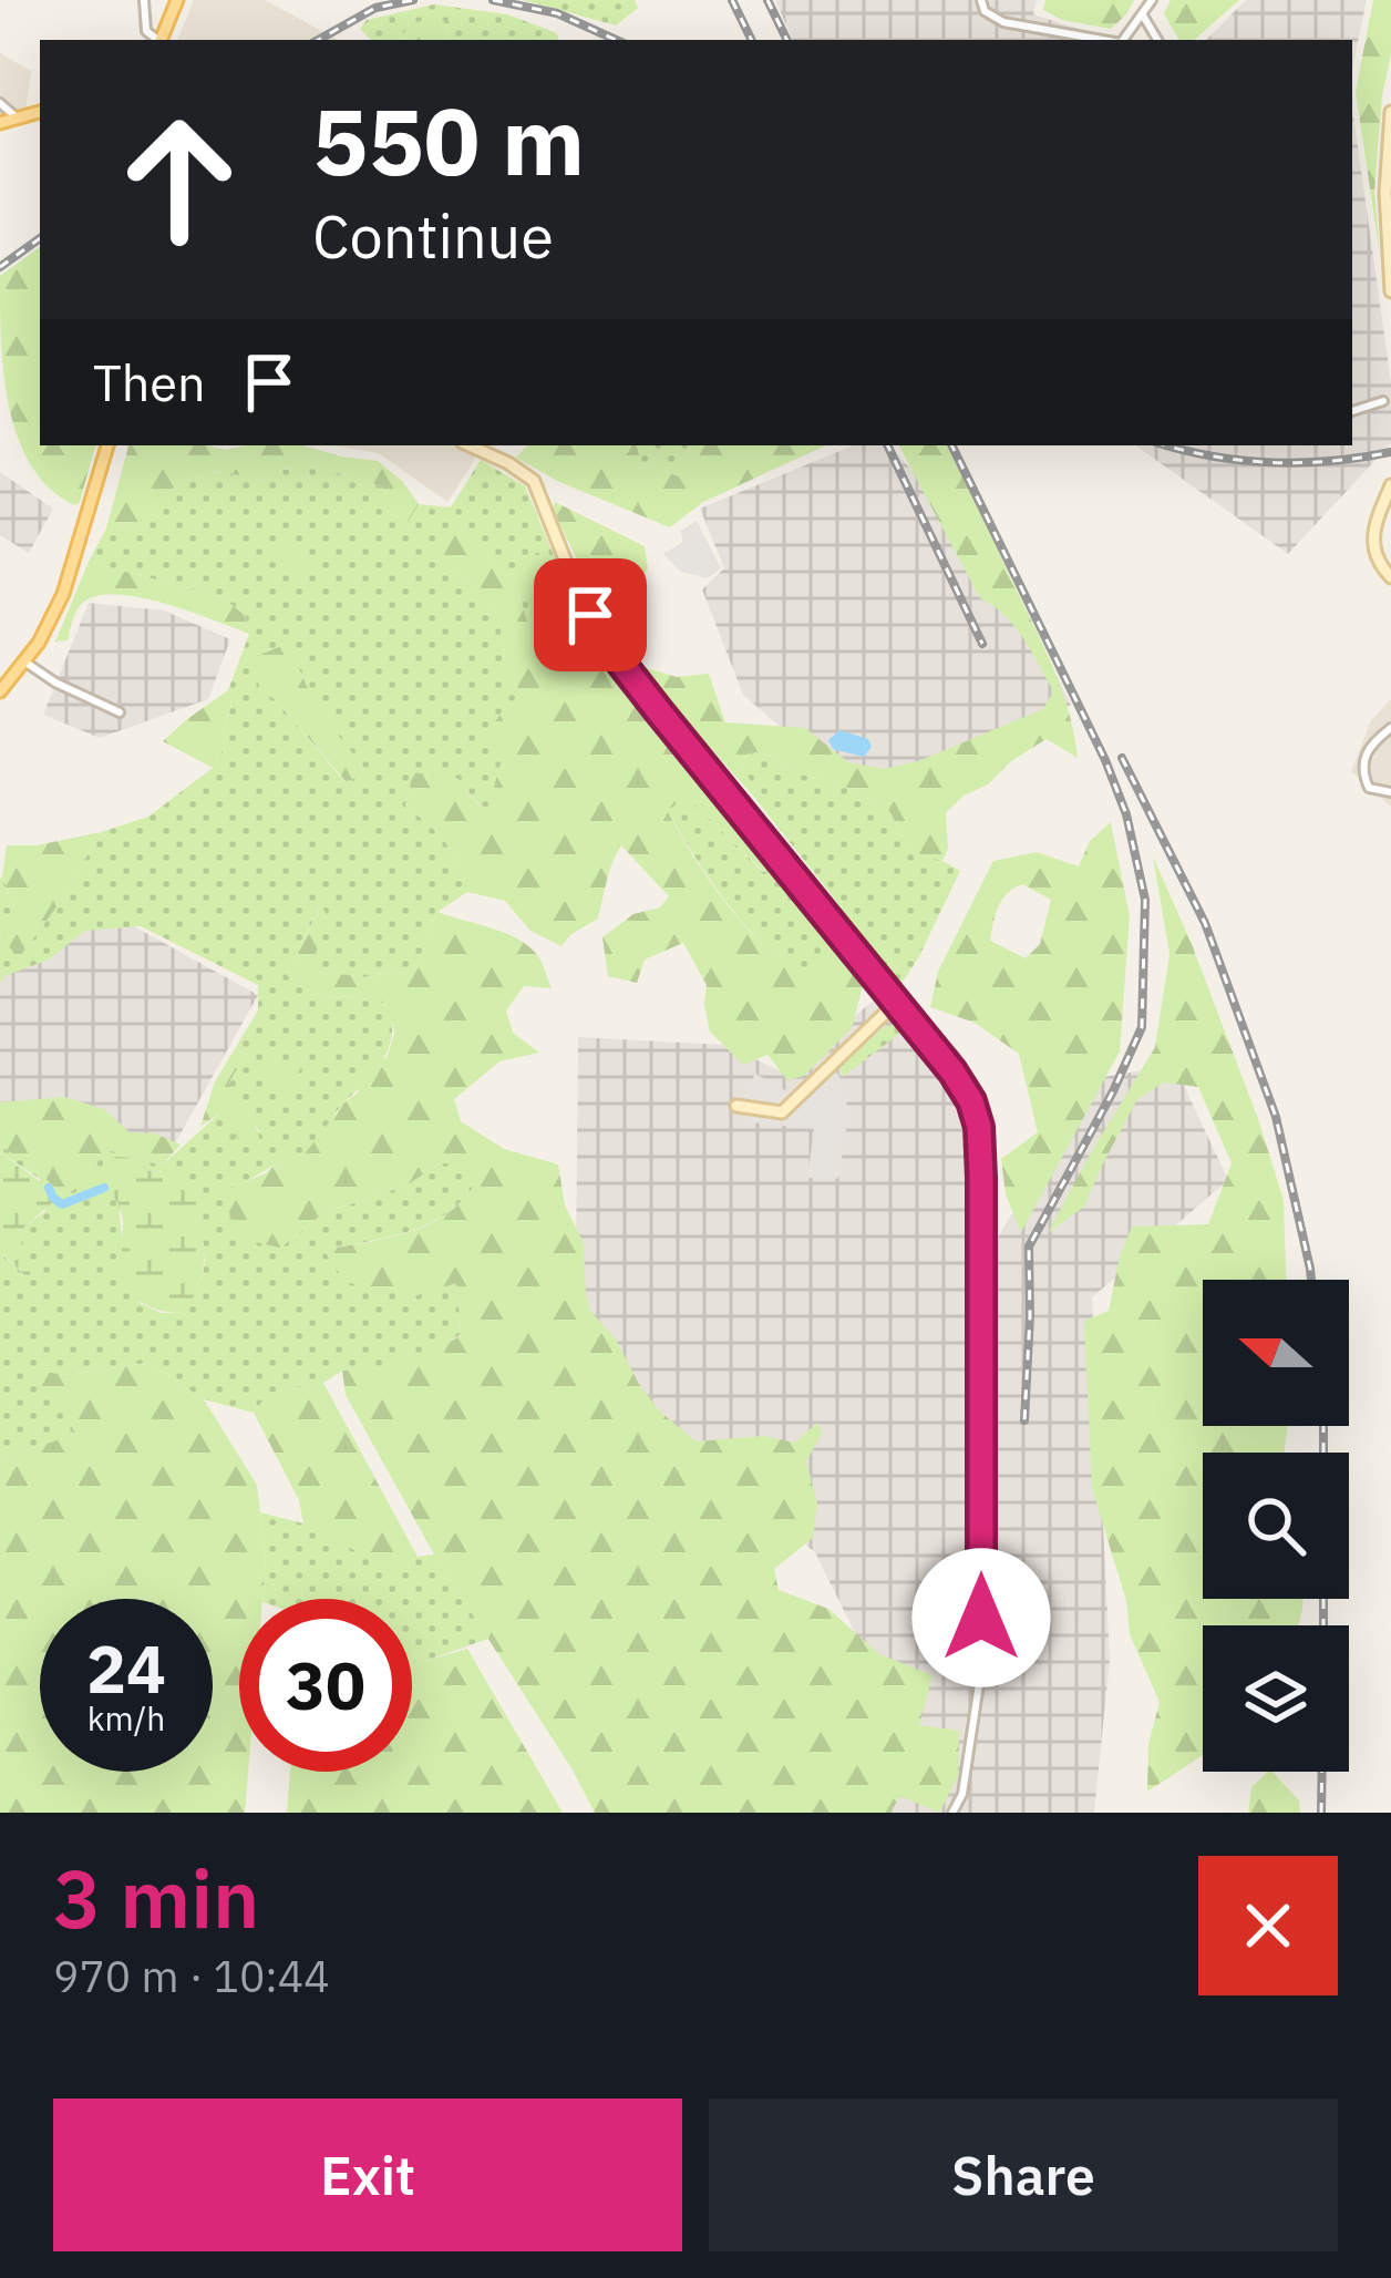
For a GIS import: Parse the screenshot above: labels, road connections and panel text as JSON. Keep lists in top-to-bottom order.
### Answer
{
  "north": "left",
  "page": {
    "turn": ["550 m", "Continue"],
    "then": "Then",
    "speed": "24 km/h",
    "limit": "30",
    "heading": ["3 min", "970 m · 10:44"],
    "buttons": ["Exit", "Share"]
  }
}
